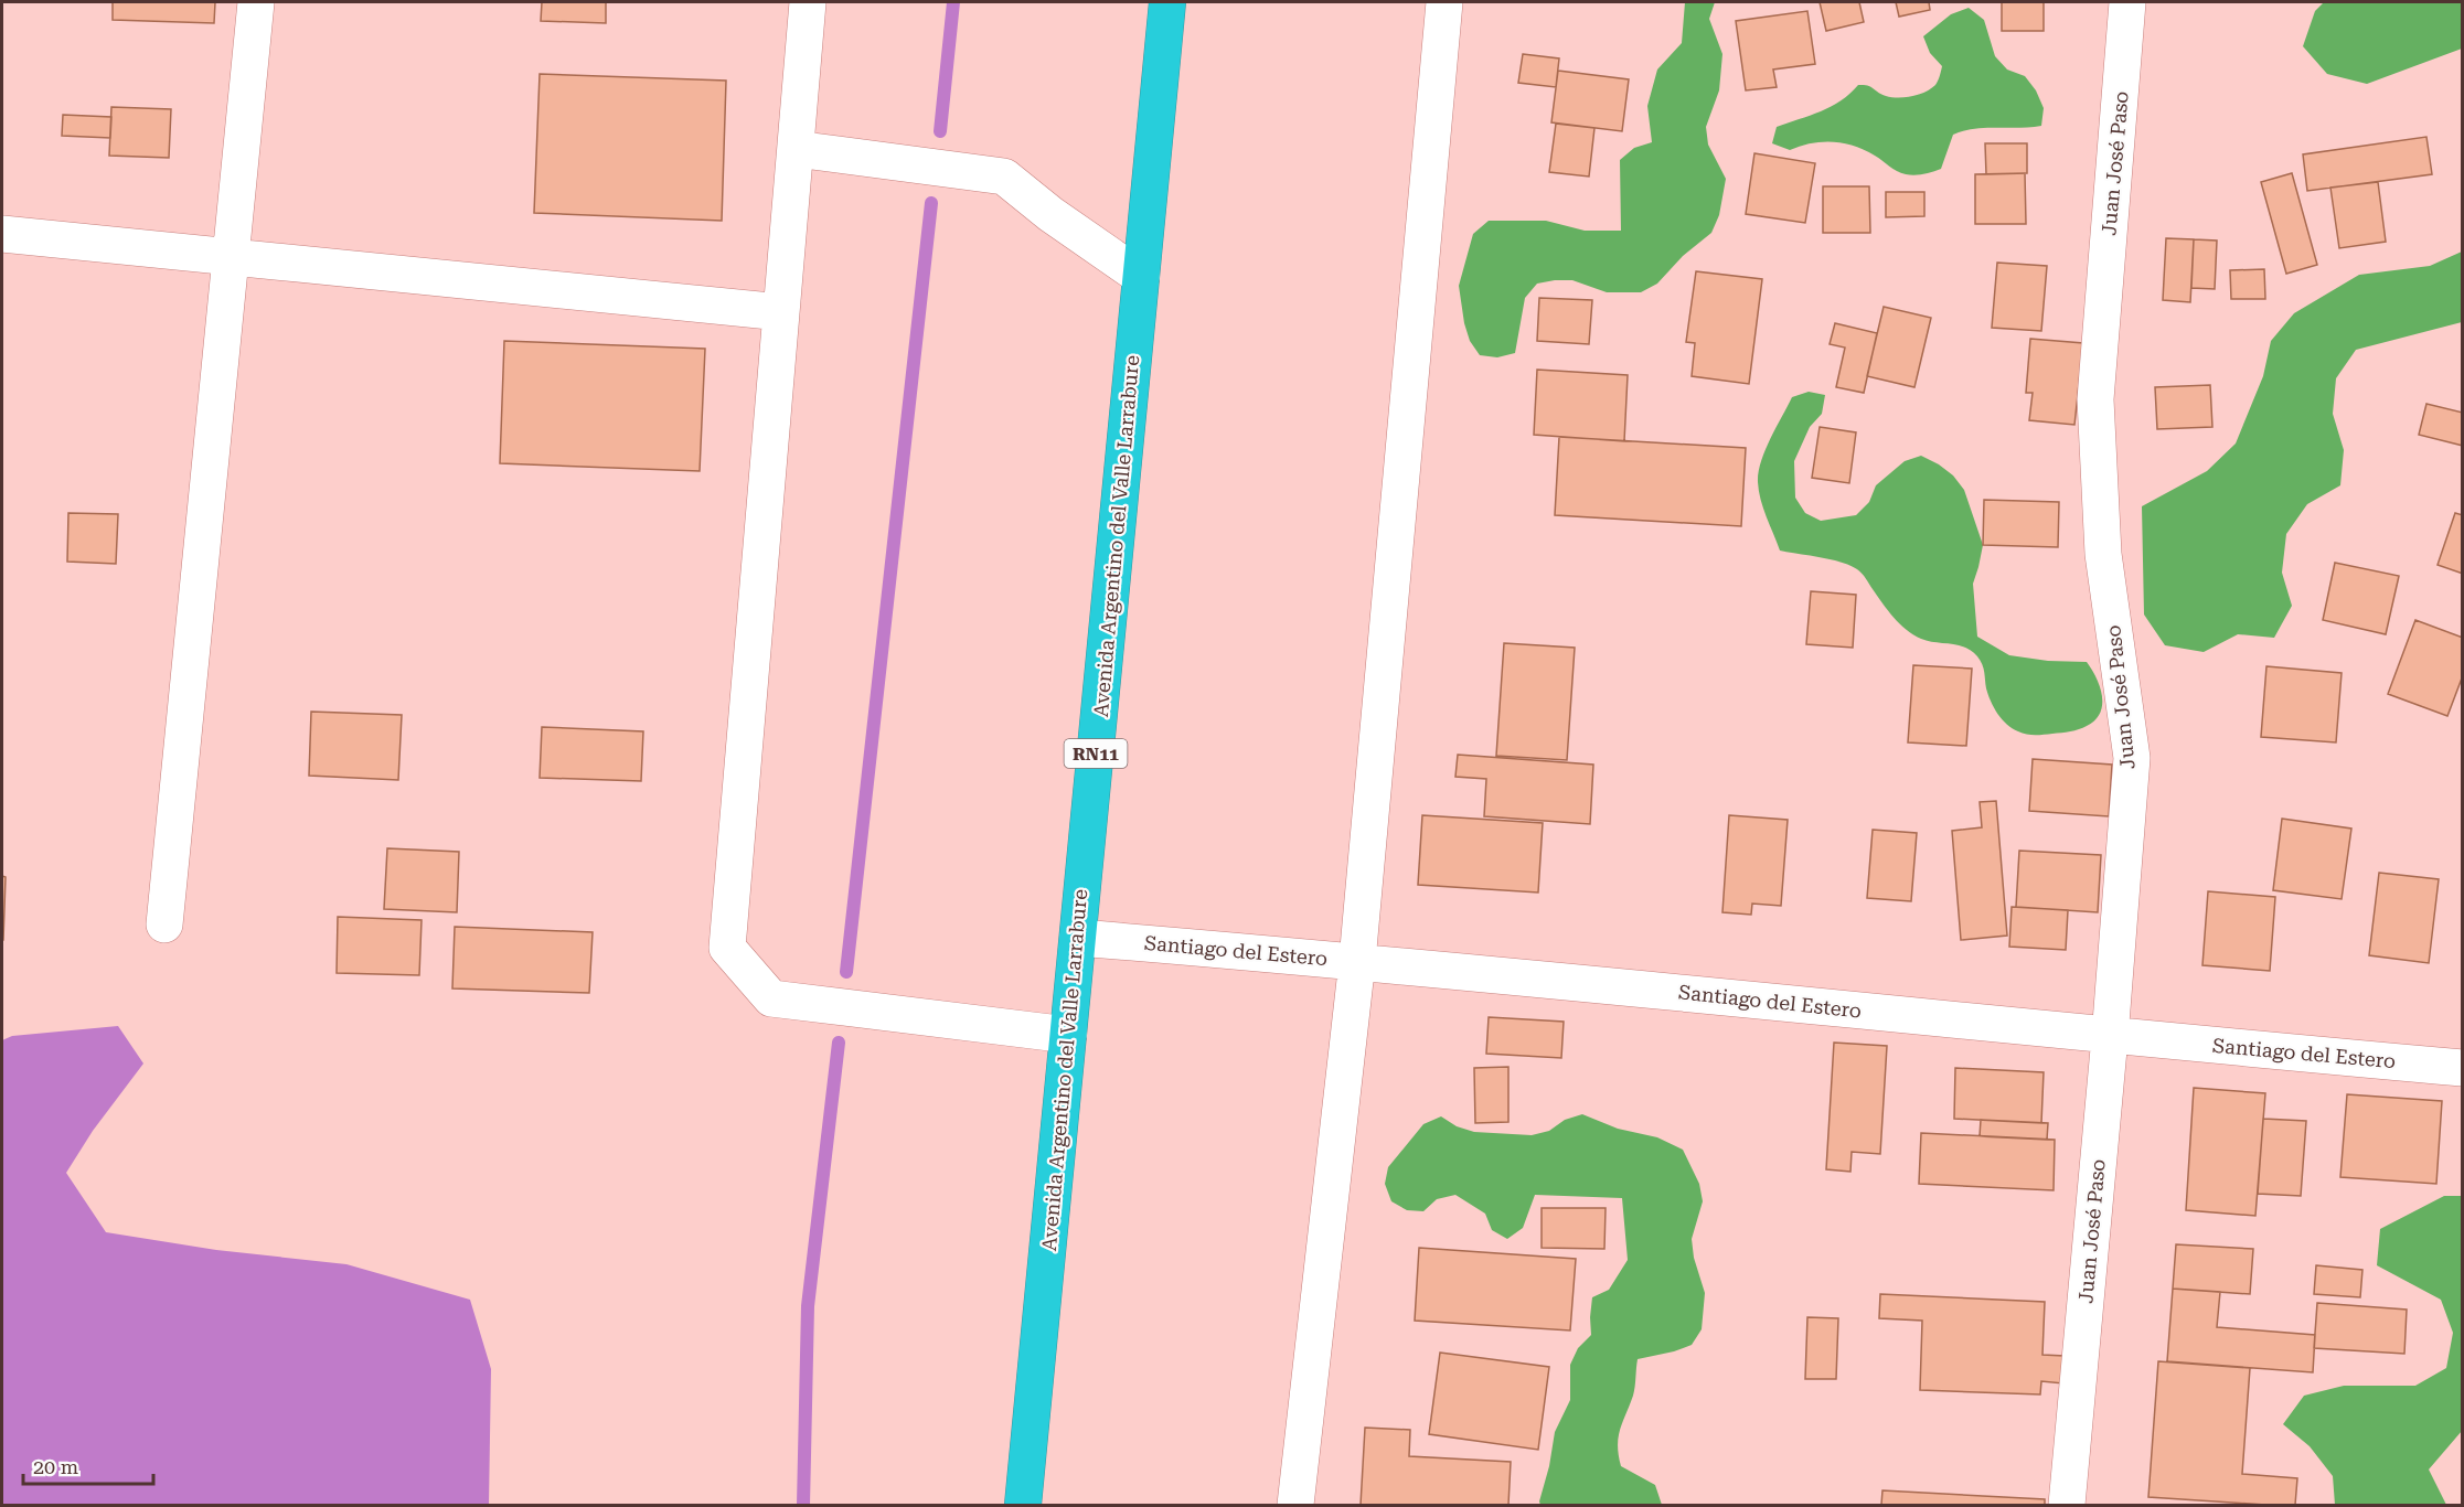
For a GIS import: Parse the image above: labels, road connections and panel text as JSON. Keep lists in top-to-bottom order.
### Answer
{
  "streets": {
    "highway": ["Avenida Argentino del Valle Larrabure", "RN11"],
    "street": ["Juan José Paso", "Santiago del Estero"]
  },
  "crossings": [
    ["Juan José Paso", "Santiago del Estero"],
    ["Avenida Argentino del Valle Larrabure", "Santiago del Estero"]
  ],
  "scale_bar": "20 m"
}
